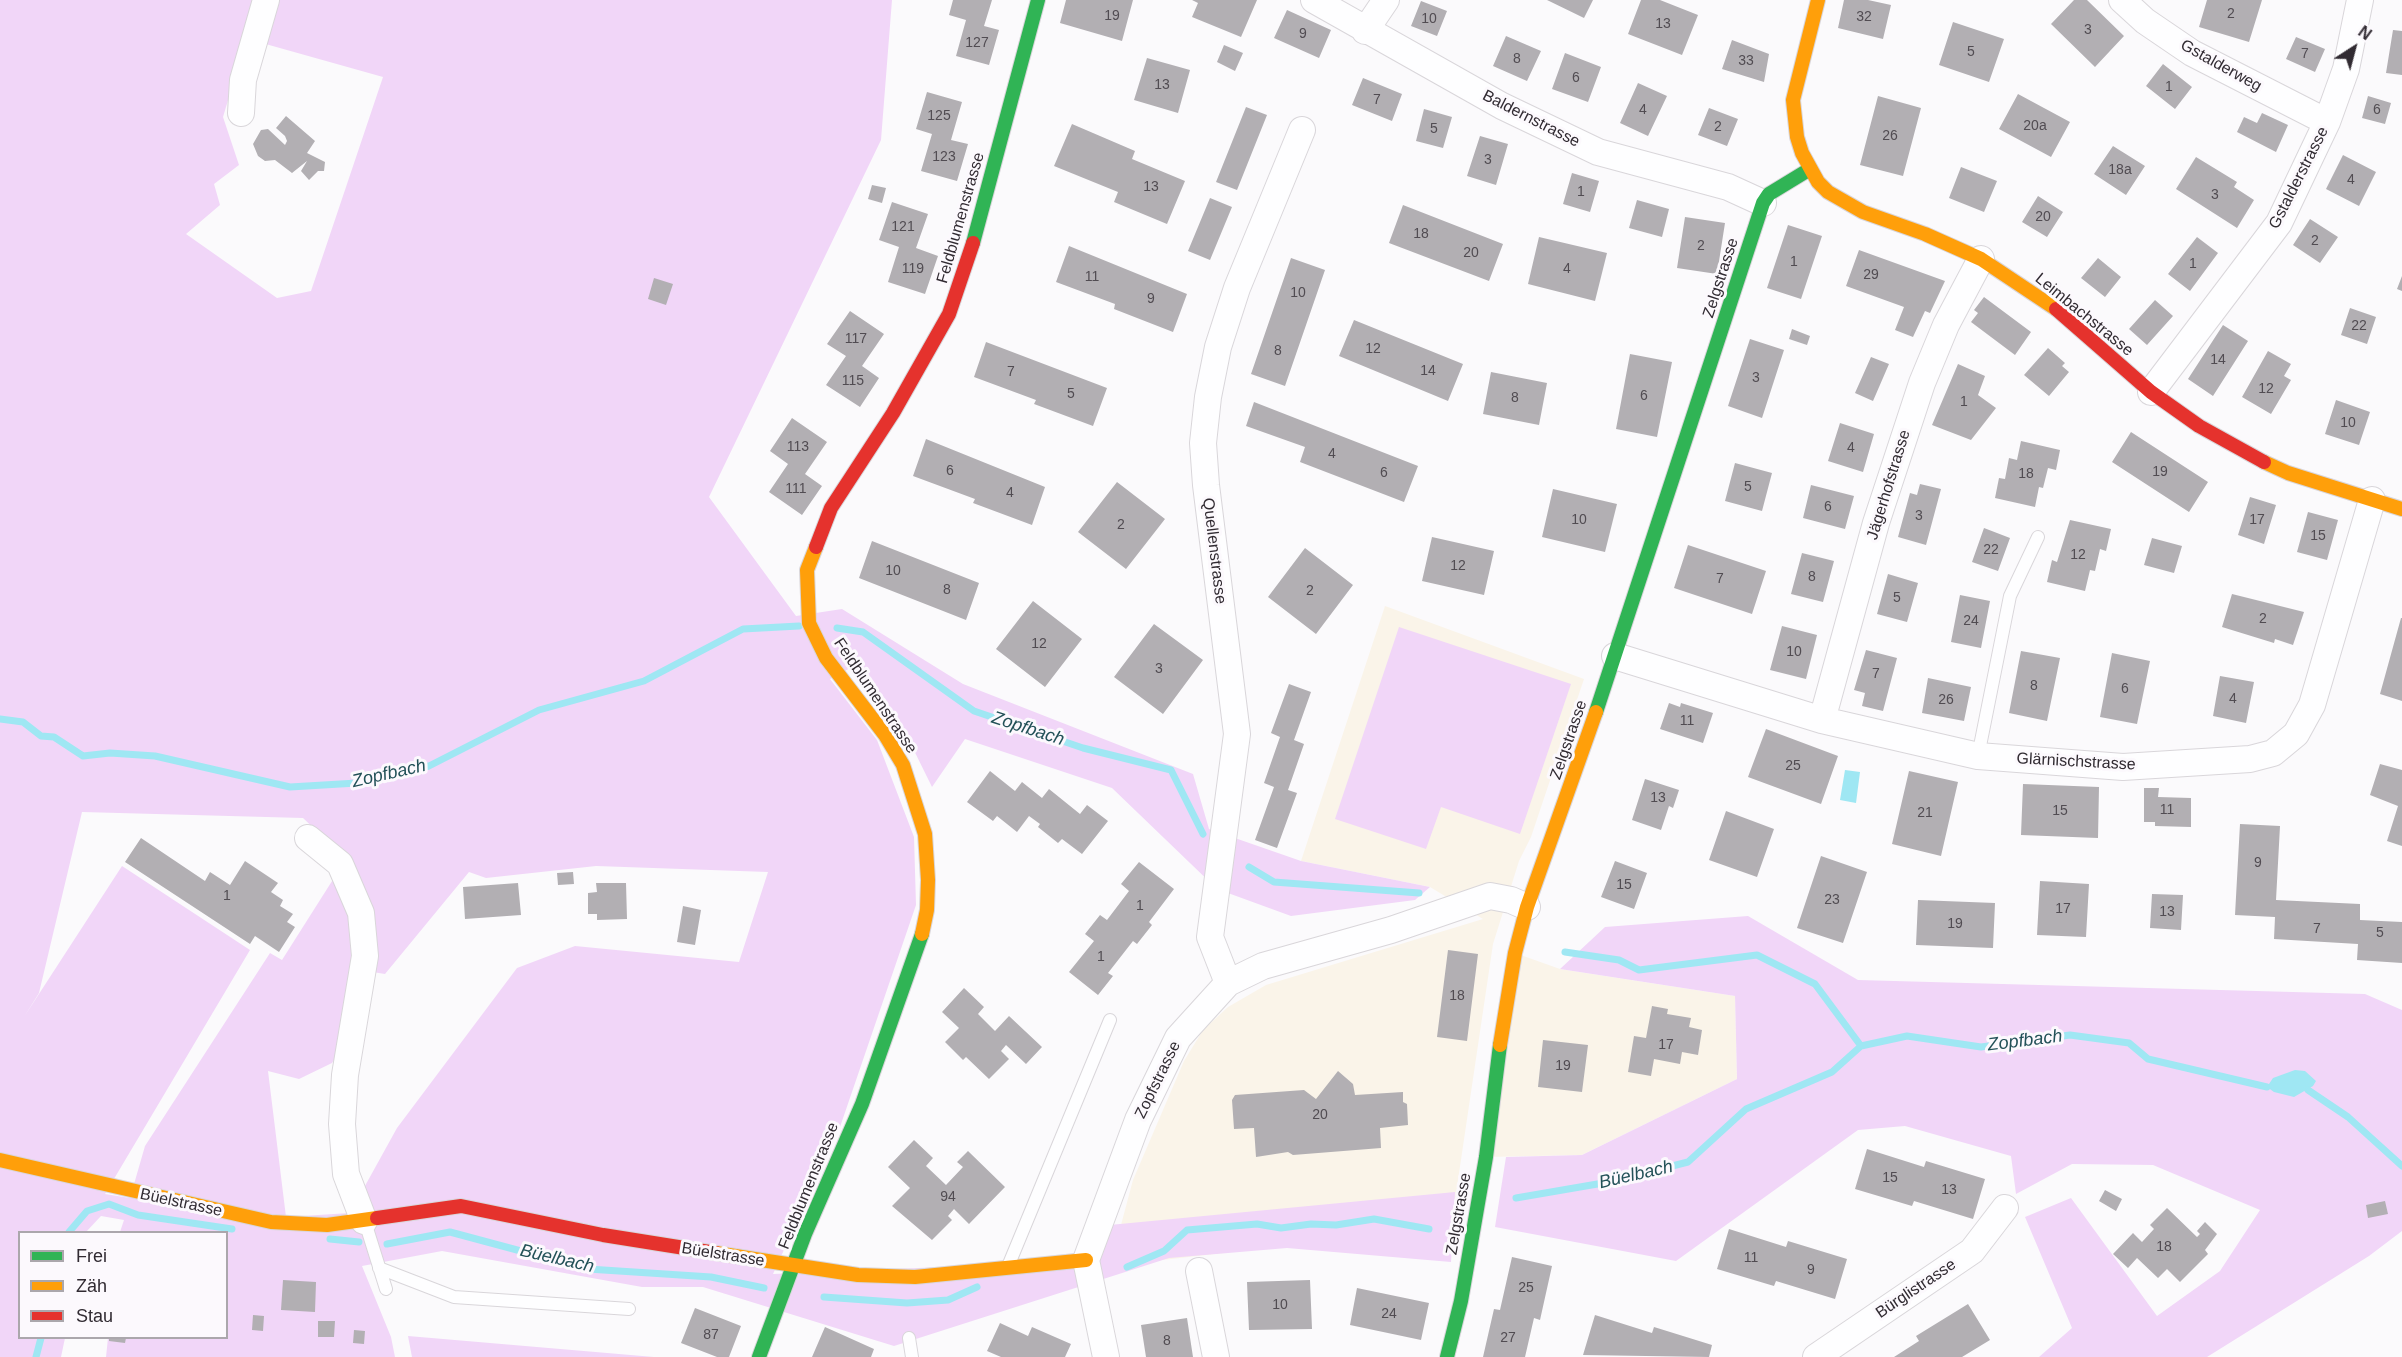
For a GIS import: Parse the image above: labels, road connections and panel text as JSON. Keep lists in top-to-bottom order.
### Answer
{
  "streets": {
    "street": [
      "Gstalderweg",
      "Baldernstrasse",
      "Gstalderstrasse",
      "Feldblumenstrasse",
      "Zelgstrasse",
      "Leimbachstrasse",
      "Jägerhofstrasse",
      "Quellenstrasse",
      "Glärnischstrasse",
      "Zopfstrasse",
      "Büelstrasse",
      "Bürglistrasse"
    ]
  },
  "crossings": [
    ["Gstalderweg", "Gstalderstrasse"],
    ["Baldernstrasse", "Zelgstrasse"],
    ["Gstalderstrasse", "Leimbachstrasse"],
    ["Feldblumenstrasse", "Büelstrasse"],
    ["Zelgstrasse", "Glärnischstrasse"],
    ["Zelgstrasse", "Zopfstrasse"],
    ["Leimbachstrasse", "Jägerhofstrasse"],
    ["Leimbachstrasse", "Glärnischstrasse"],
    ["Jägerhofstrasse", "Glärnischstrasse"],
    ["Quellenstrasse", "Zopfstrasse"],
    ["Zopfstrasse", "Büelstrasse"]
  ],
  "water": ["Zopfbach", "Büelbach"],
  "house_numbers": [
    "2",
    "19",
    "32",
    "10",
    "13",
    "3",
    "9",
    "127",
    "5",
    "7",
    "8",
    "33",
    "6",
    "13",
    "1",
    "7",
    "4",
    "6",
    "125",
    "20a",
    "2",
    "5",
    "26",
    "123",
    "3",
    "18a",
    "4",
    "13",
    "1",
    "3",
    "20",
    "121",
    "18",
    "2",
    "2",
    "20",
    "1",
    "1",
    "119",
    "4",
    "29",
    "11",
    "10",
    "9",
    "22",
    "117",
    "12",
    "8",
    "14",
    "14",
    "7",
    "3",
    "115",
    "12",
    "5",
    "6",
    "8",
    "1",
    "10",
    "113",
    "4",
    "4",
    "6",
    "19",
    "6",
    "18",
    "5",
    "111",
    "4",
    "6",
    "3",
    "10",
    "17",
    "2",
    "15",
    "22",
    "12",
    "12",
    "10",
    "8",
    "7",
    "8",
    "2",
    "5",
    "2",
    "24",
    "12",
    "10",
    "3",
    "7",
    "8",
    "6",
    "4",
    "26",
    "11",
    "25",
    "13",
    "11",
    "15",
    "21",
    "9",
    "15",
    "1",
    "23",
    "1",
    "17",
    "13",
    "19",
    "7",
    "5",
    "1",
    "18",
    "17",
    "19",
    "20",
    "15",
    "13",
    "94",
    "18",
    "11",
    "9",
    "25",
    "10",
    "24",
    "87",
    "27",
    "8"
  ],
  "legend": ["Frei", "Zäh", "Stau"],
  "north": "top right"
}
